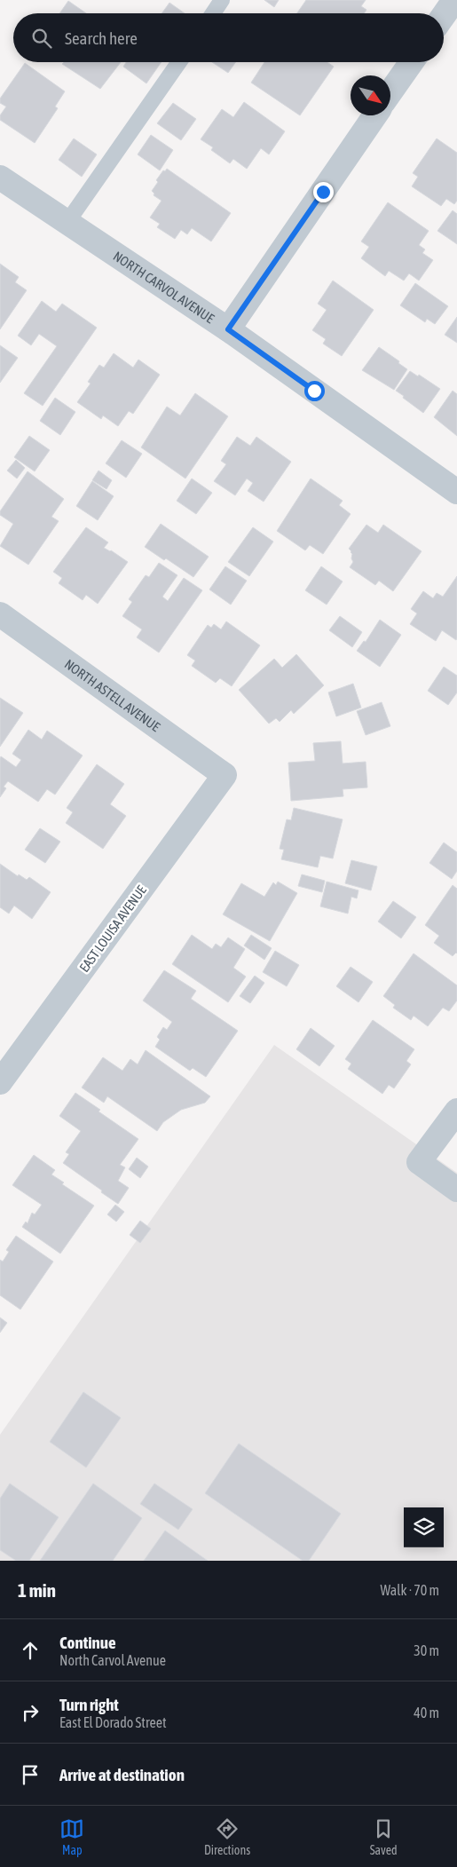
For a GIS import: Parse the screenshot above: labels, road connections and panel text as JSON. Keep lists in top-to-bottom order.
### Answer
{
  "streets": {
    "street": ["NORTH CARVOL AVENUE", "NORTH ASTELL AVENUE", "EAST LOUISA AVENUE"]
  },
  "crossings": [
    ["NORTH ASTELL AVENUE", "EAST LOUISA AVENUE"]
  ],
  "north": "bottom right",
  "page": {
    "search": "Search here",
    "heading": ["1 min", "Walk · 70 m"],
    "list": [
      ["Continue", "North Carvol Avenue", "30 m"],
      ["Turn right", "East El Dorado Street", "40 m"],
      "Arrive at destination"
    ],
    "nav": ["Map", "Directions", "Saved"]
  }
}
